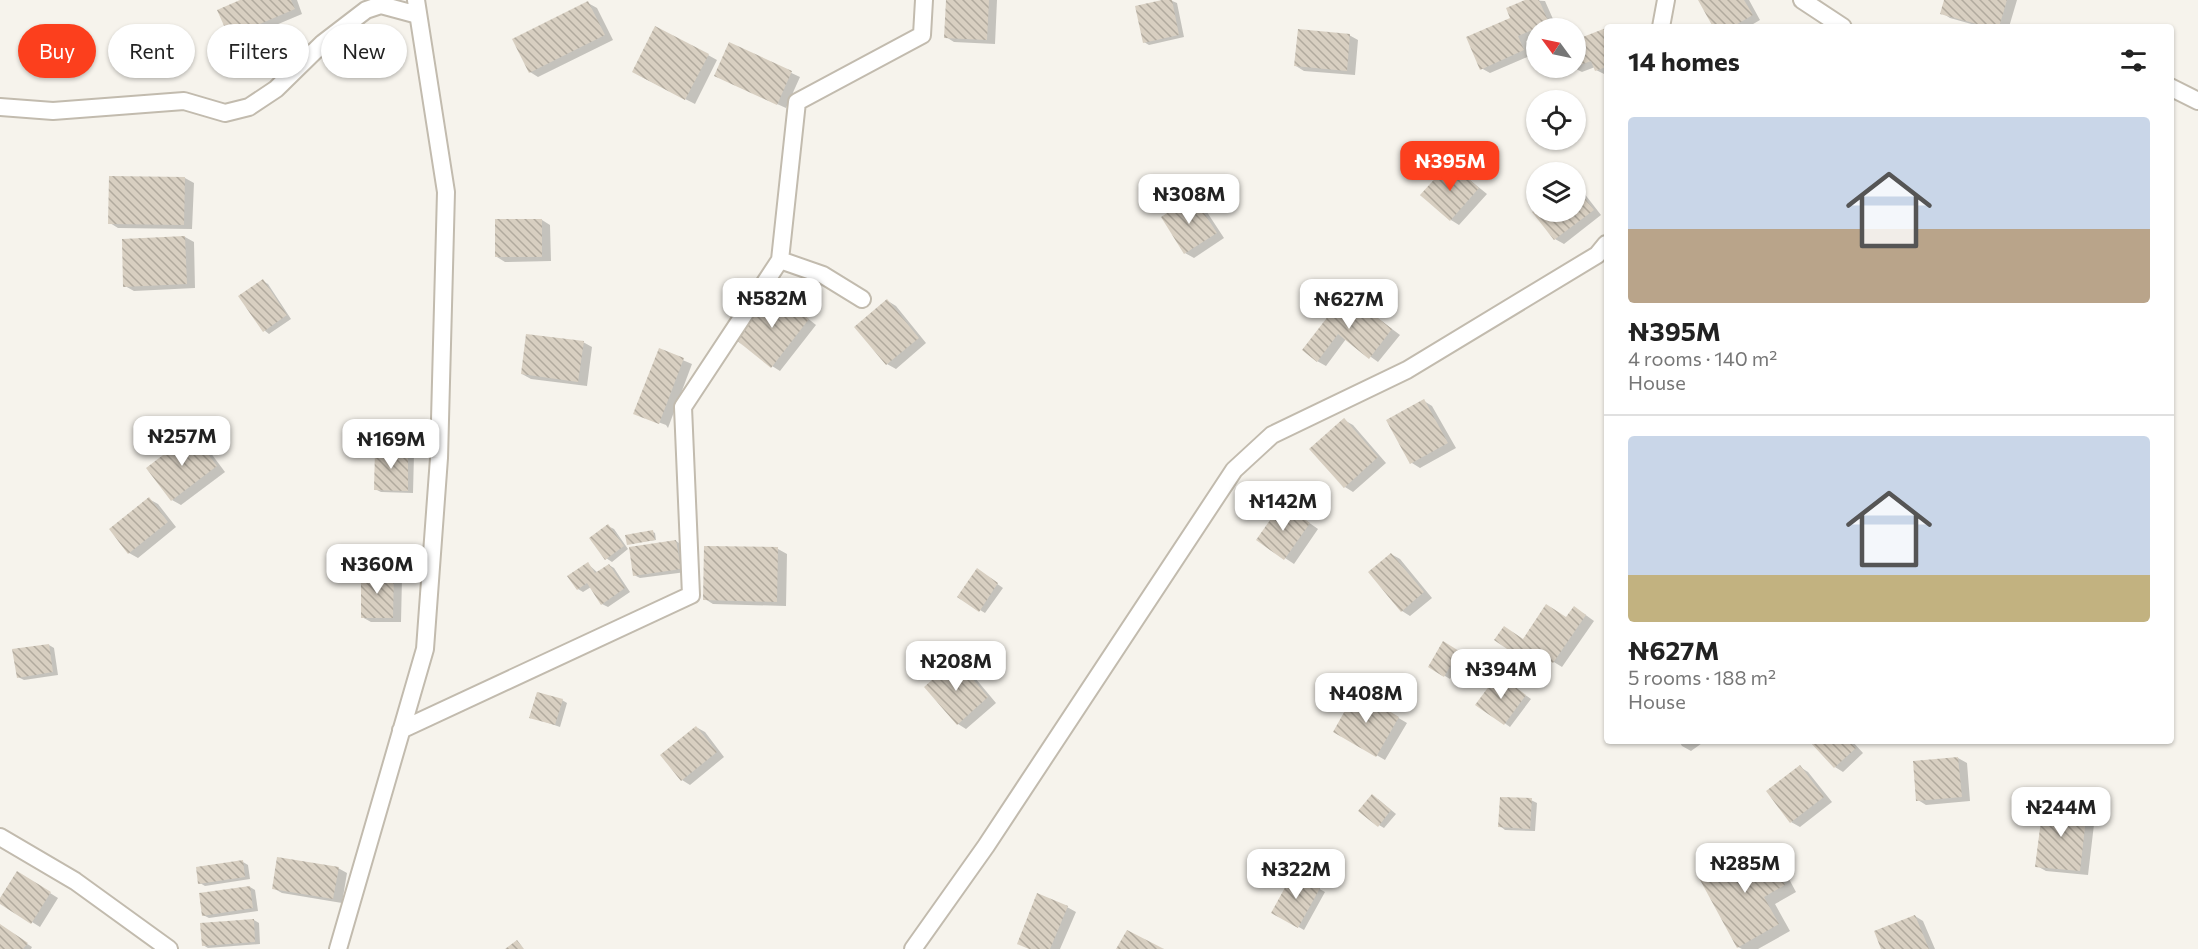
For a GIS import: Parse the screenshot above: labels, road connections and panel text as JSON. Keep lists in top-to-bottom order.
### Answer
{
  "north": "top left",
  "page": {
    "chip": [
      "Buy",
      "Rent",
      "Filters",
      "New"
    ],
    "heading": "14 homes",
    "list": [
      {
        "name": "₦395M",
        "note": "4 rooms · 140 m² · House"
      },
      {
        "name": "₦627M",
        "note": "5 rooms · 188 m² · House"
      }
    ],
    "price": [
      "₦395M",
      "₦308M",
      "₦582M",
      "₦627M",
      "₦257M",
      "₦169M",
      "₦142M",
      "₦360M",
      "₦208M",
      "₦394M",
      "₦408M",
      "₦244M",
      "₦285M",
      "₦322M"
    ]
  }
}
